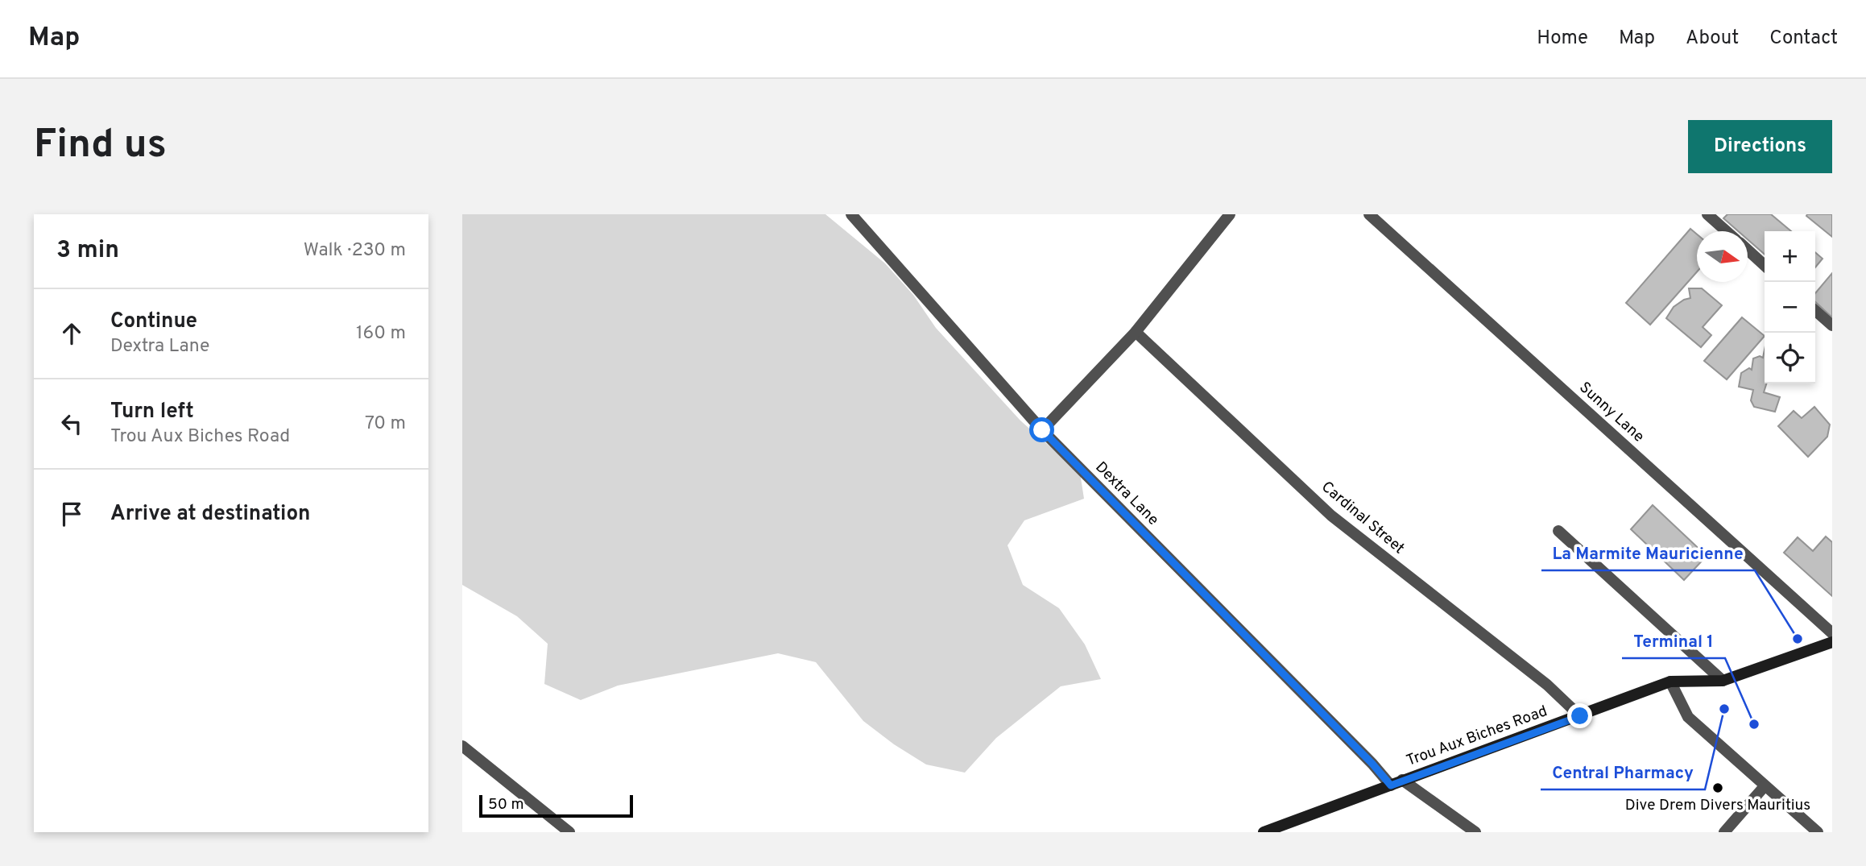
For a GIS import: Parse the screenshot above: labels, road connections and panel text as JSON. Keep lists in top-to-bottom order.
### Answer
{
  "streets": {
    "main road": ["Trou Aux Biches Road"],
    "street": ["Sunny Lane", "Dextra Lane", "Cardinal Street"]
  },
  "crossings": [
    ["Dextra Lane", "Trou Aux Biches Road"],
    ["Cardinal Street", "Trou Aux Biches Road"]
  ],
  "places": [
    "La Marmite Mauricienne",
    "Central Pharmacy",
    "Terminal 1",
    "Dive Drem Divers Mauritius"
  ],
  "scale_bar": "50 m",
  "north": "right",
  "page": {
    "header": "Map",
    "nav": [
      "Home",
      "Map",
      "About",
      "Contact"
    ],
    "buttons": "Directions",
    "title": "Find us",
    "heading": ["3 min", "Walk · 230 m"],
    "map_buttons": ["+", "−"],
    "list": [
      ["Continue", "Dextra Lane", "160 m"],
      ["Turn left", "Trou Aux Biches Road", "70 m"],
      "Arrive at destination"
    ],
    "scale": "50 m"
  }
}
